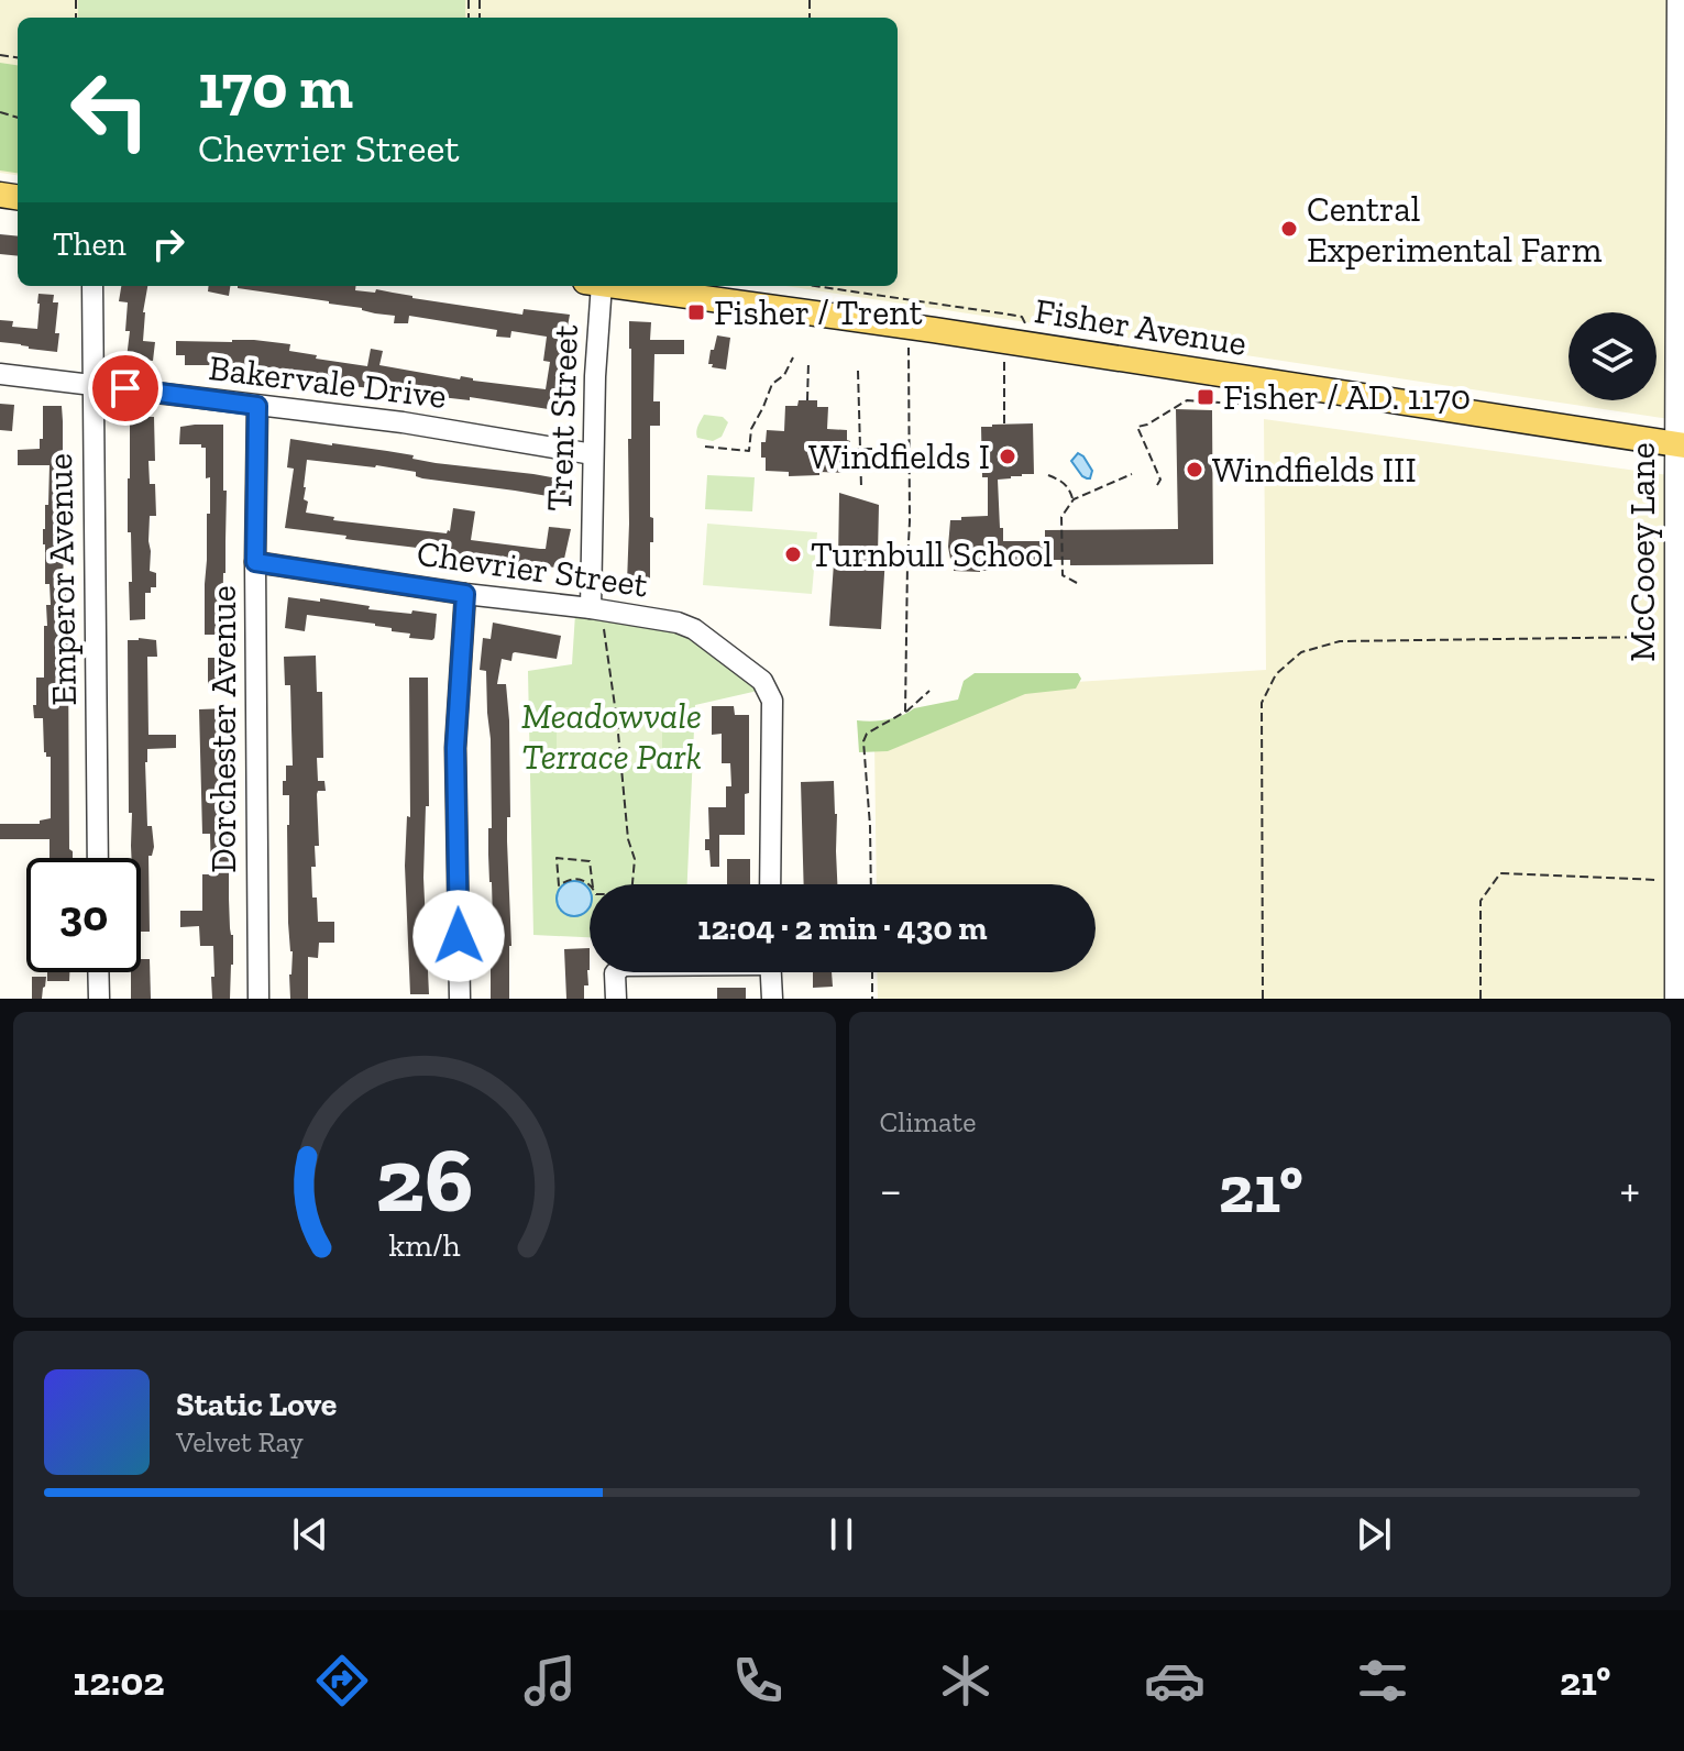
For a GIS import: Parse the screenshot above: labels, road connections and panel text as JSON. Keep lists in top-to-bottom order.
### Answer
{
  "streets": {
    "main road": ["Fisher Avenue"],
    "street": [
      "Bakervale Drive",
      "Trent Street",
      "McCooey Lane",
      "Chevrier Street",
      "Emperor Avenue",
      "Dorchester Avenue"
    ]
  },
  "crossings": [
    ["Fisher Avenue", "McCooey Lane"],
    ["Bakervale Drive", "Trent Street"],
    ["Bakervale Drive", "Emperor Avenue"],
    ["Bakervale Drive", "Dorchester Avenue"],
    ["Trent Street", "Chevrier Street"],
    ["Chevrier Street", "Dorchester Avenue"]
  ],
  "parks": ["Meadowvale Terrace Park"],
  "places": {
    "other": [
      "Central Experimental Farm",
      "Windfields I",
      "Windfields III",
      "Turnbull School"
    ],
    "transit": ["Fisher / Trent", "Fisher / AD. 1170"]
  },
  "page": {
    "turn": ["170 m", "Chevrier Street"],
    "then": "Then",
    "limit": "30",
    "trip": "12:04 · 2 min · 430 m",
    "tile": "Climate",
    "heat": ["−", "21°", "+"],
    "song": ["Static Love", "Velvet Ray"],
    "tabs": ["12:02", "21°"],
    "gauge": ["26", "km/h"]
  }
}
